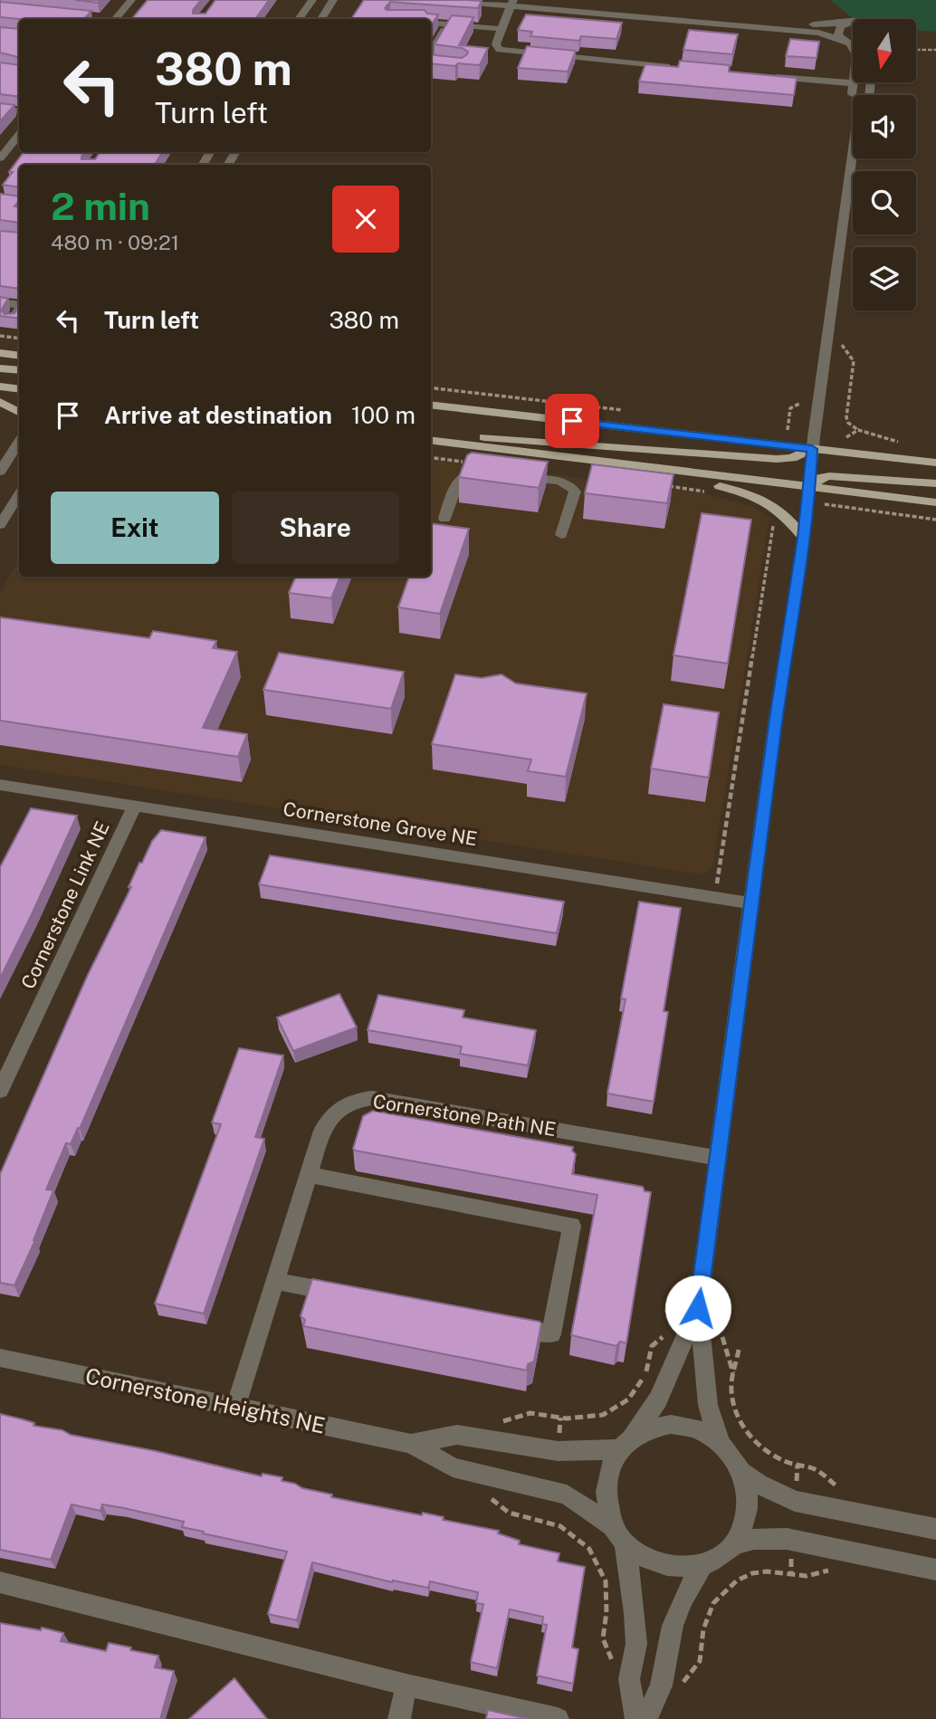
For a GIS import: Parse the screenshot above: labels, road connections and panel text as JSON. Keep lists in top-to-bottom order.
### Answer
{
  "streets": {
    "street": [
      "Cornerstone Grove NE",
      "Cornerstone Link NE",
      "Cornerstone Path NE",
      "Cornerstone Heights NE"
    ]
  },
  "crossings": [
    ["Cornerstone Grove NE", "Cornerstone Link NE"],
    ["Cornerstone Path NE", "Cornerstone Heights NE"]
  ],
  "north": "bottom",
  "page": {
    "turn": ["380 m", "Turn left"],
    "heading": ["2 min", "480 m · 09:21"],
    "list": [
      {
        "name": "Turn left",
        "value": "380 m"
      },
      {
        "name": "Arrive at destination",
        "value": "100 m"
      }
    ],
    "buttons": ["Exit", "Share"]
  }
}
